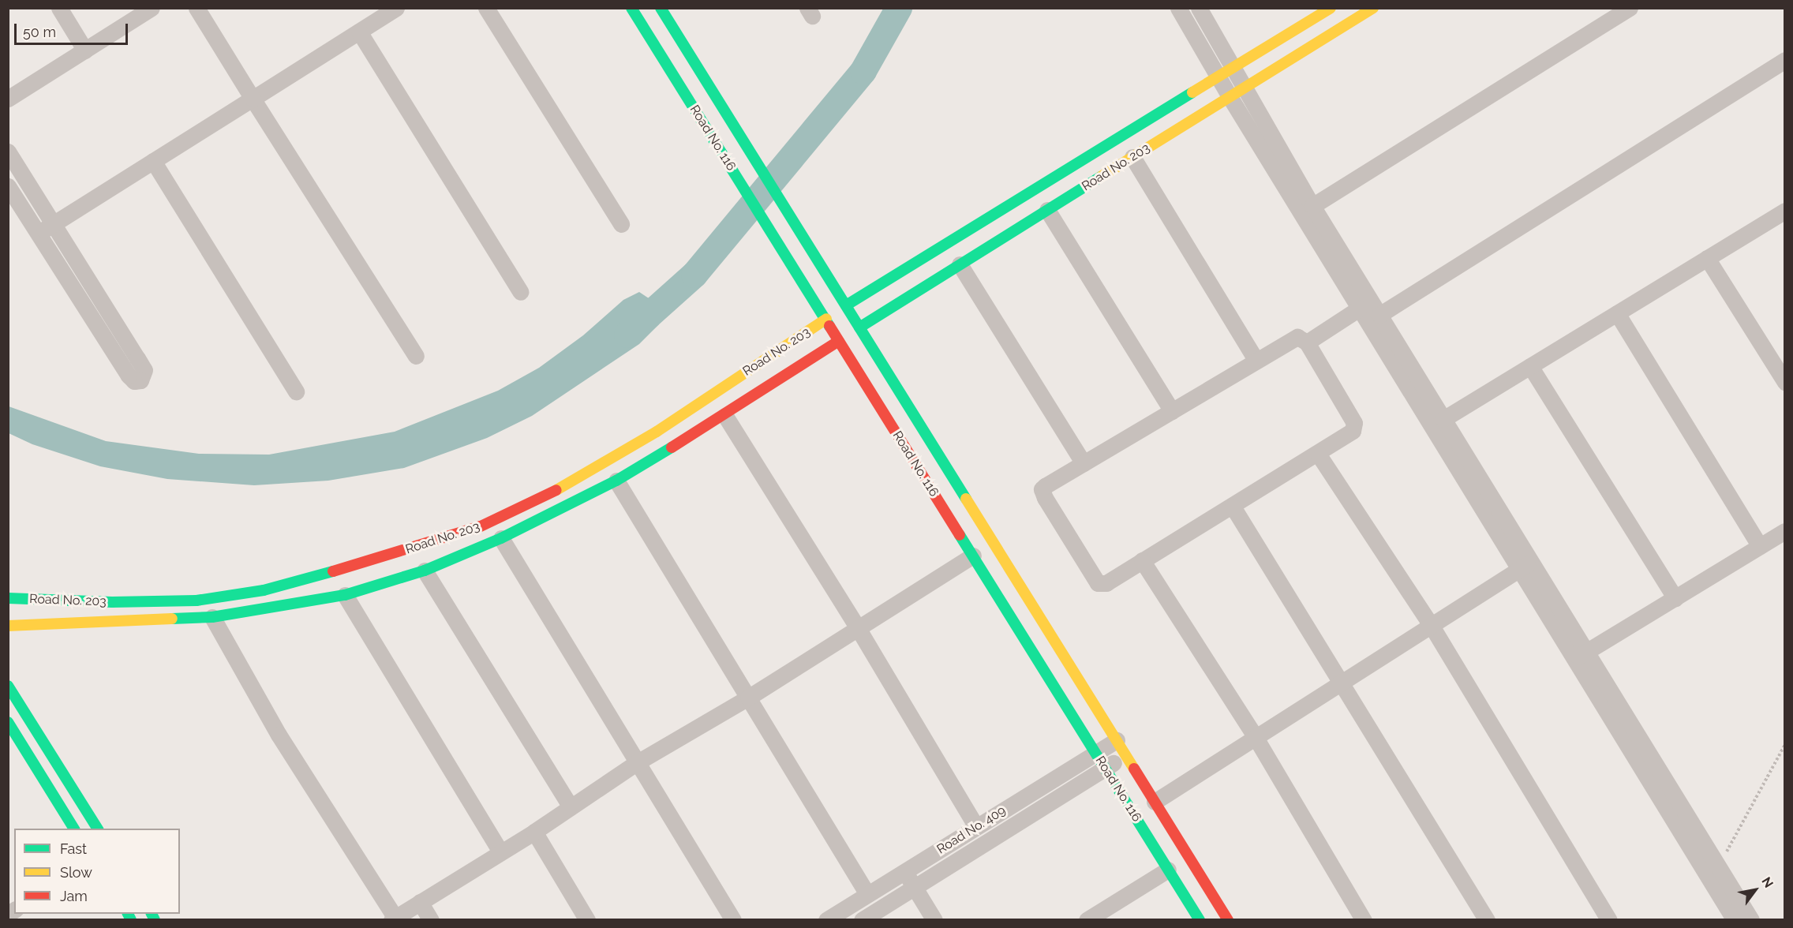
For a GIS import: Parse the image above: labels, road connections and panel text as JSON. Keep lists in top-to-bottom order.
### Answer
{
  "streets": {
    "street": ["Road No. 116", "Road No. 203", "Road No. 409"]
  },
  "crossings": [
    ["Road No. 116", "Road No. 203"],
    ["Road No. 116", "Road No. 409"]
  ],
  "legend": ["Fast", "Slow", "Jam"],
  "scale_bar": "50 m",
  "north": "top right"
}
